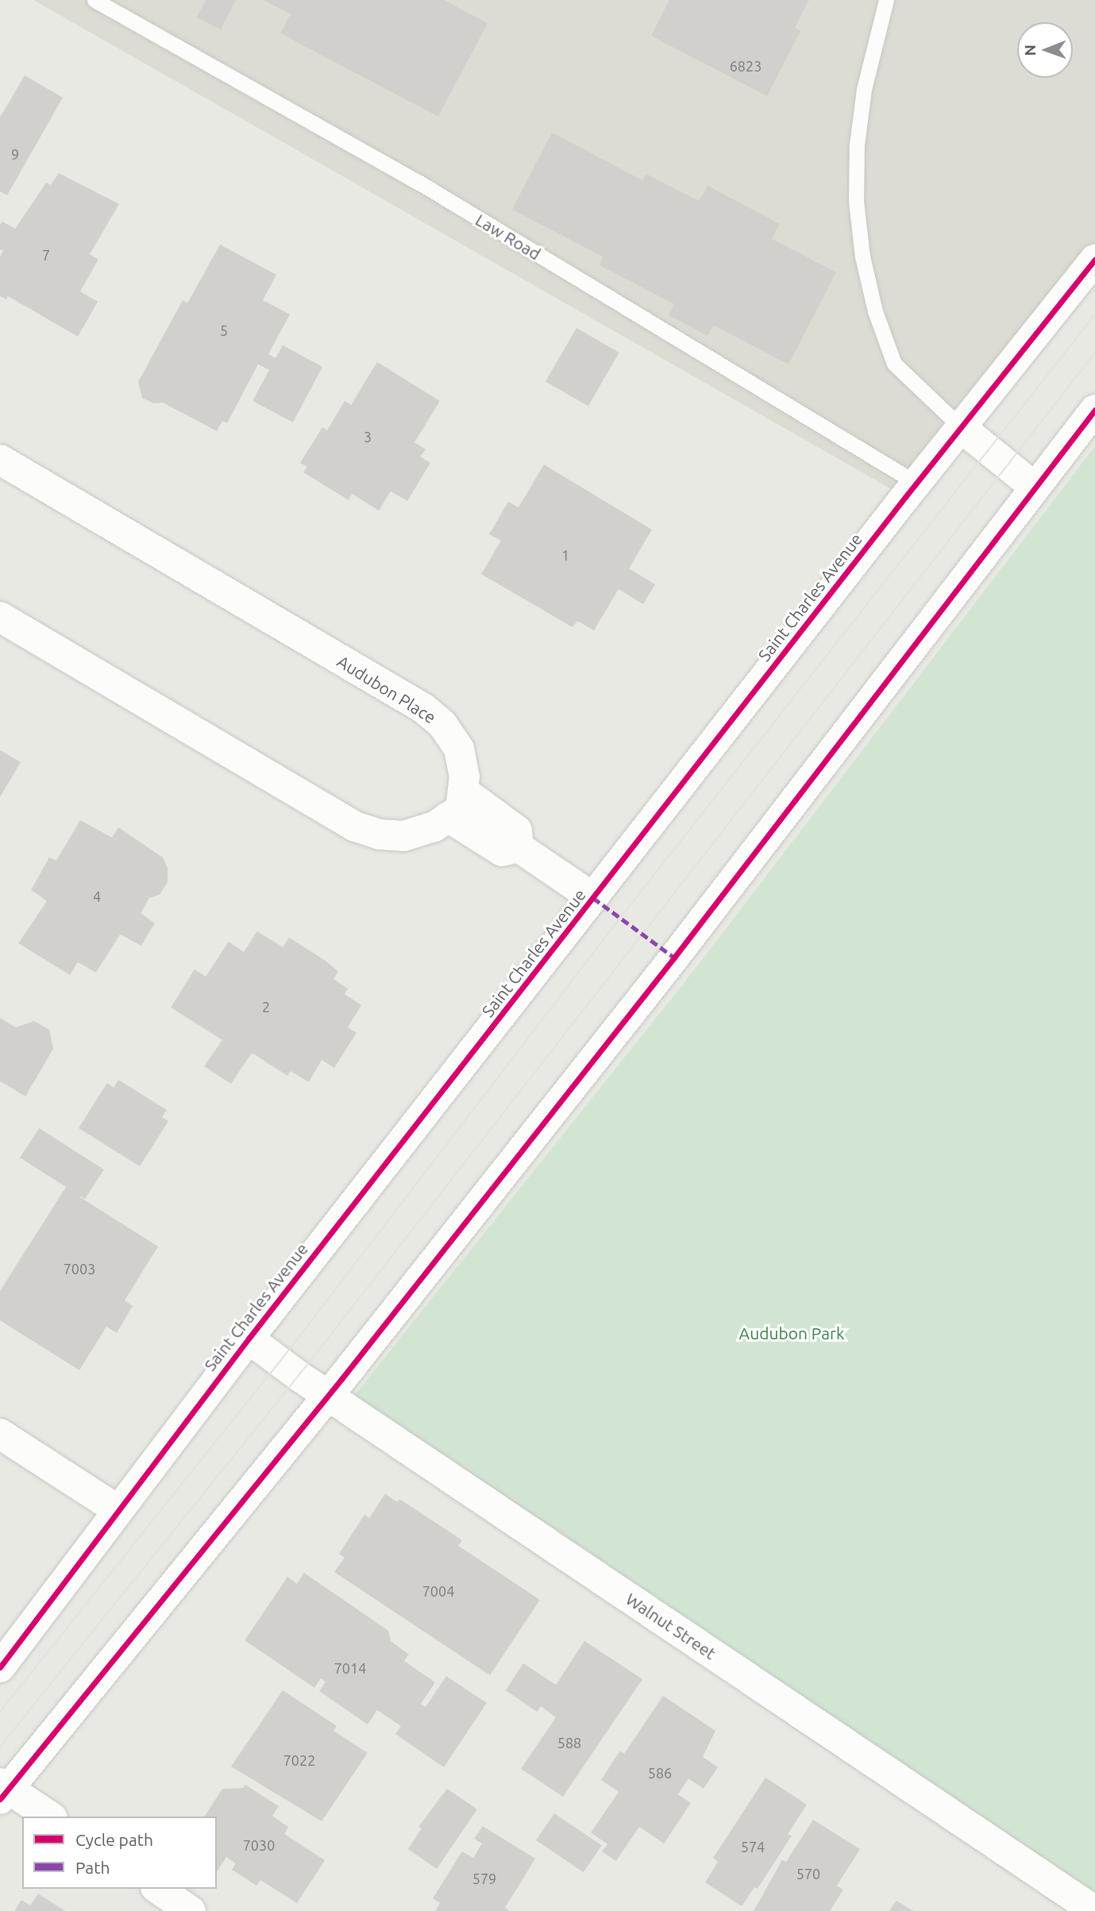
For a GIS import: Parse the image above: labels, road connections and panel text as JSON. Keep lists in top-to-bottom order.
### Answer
{
  "streets": {
    "main road": ["Saint Charles Avenue", "Audubon Place", "Walnut Street"],
    "lane": ["Law Road"]
  },
  "crossings": [
    ["Law Road", "Saint Charles Avenue"],
    ["Saint Charles Avenue", "Walnut Street"]
  ],
  "parks": ["Audubon Park"],
  "house_numbers": [
    "6823",
    "9",
    "7",
    "5",
    "3",
    "1",
    "4",
    "2",
    "7003",
    "7004",
    "7014",
    "588",
    "7022",
    "586",
    "7030",
    "574",
    "570",
    "579"
  ],
  "legend": ["Cycle path", "Path"],
  "north": "left"
}
